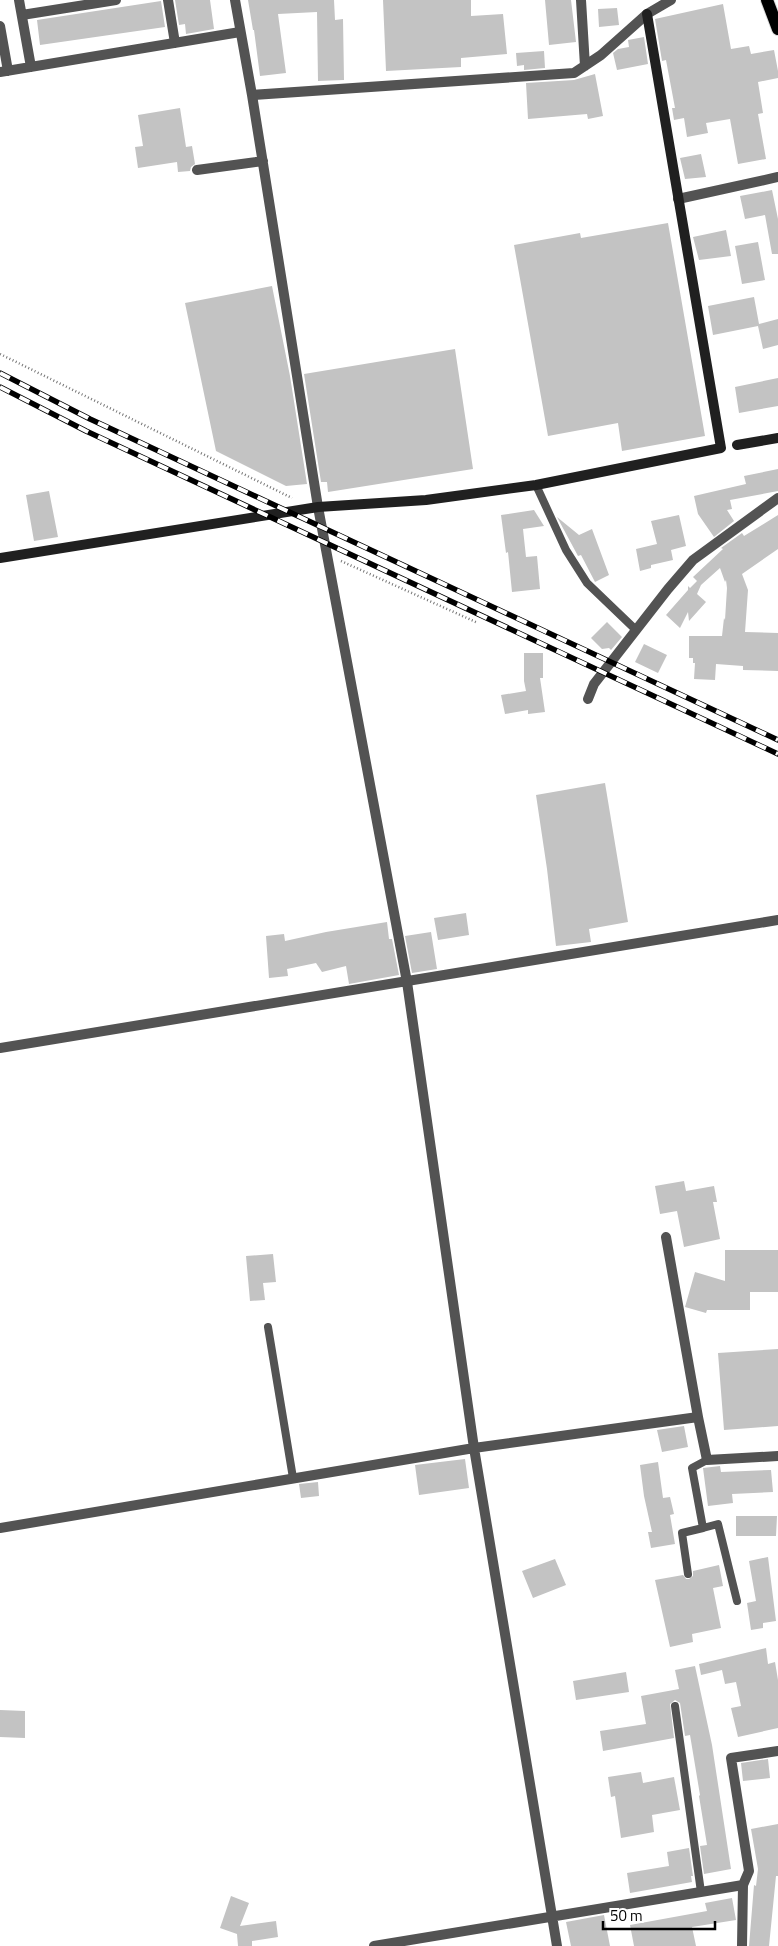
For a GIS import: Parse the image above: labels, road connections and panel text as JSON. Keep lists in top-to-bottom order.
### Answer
{
  "scale_bar": "50 m"
}
